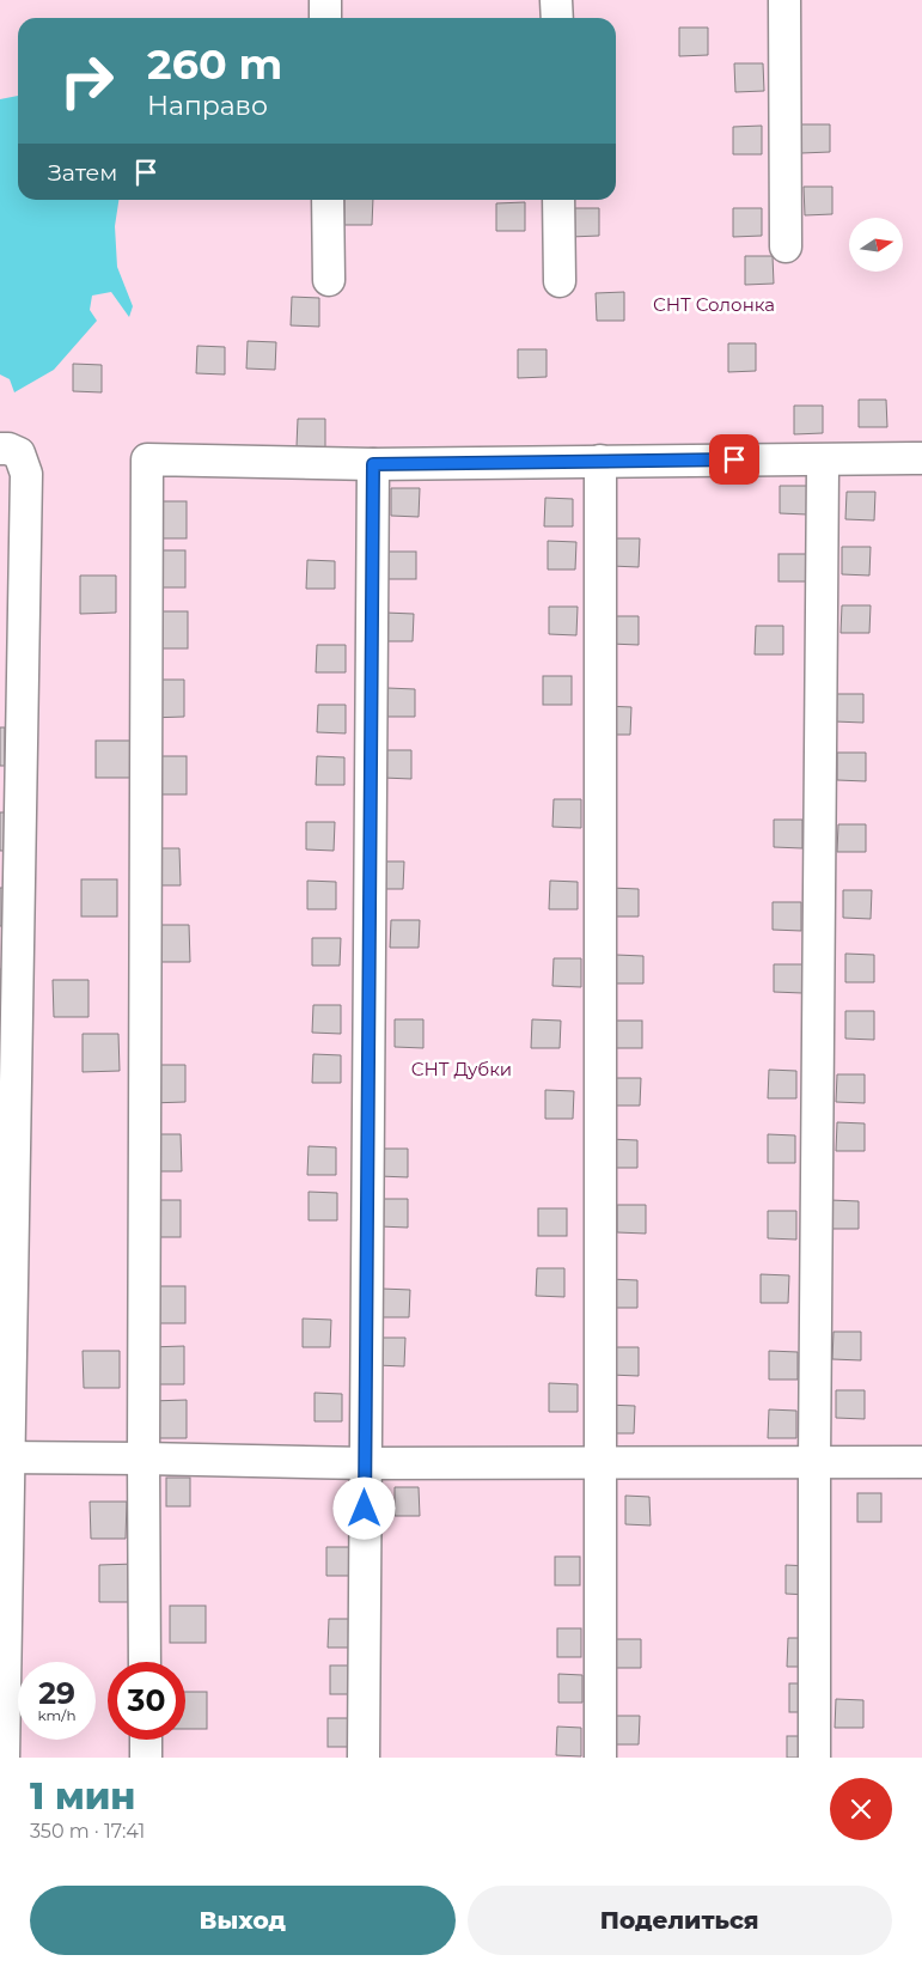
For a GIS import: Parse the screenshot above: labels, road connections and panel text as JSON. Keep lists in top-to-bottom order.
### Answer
{
  "parks": ["СНТ Солонка", "СНТ Дубки"],
  "north": "right",
  "page": {
    "turn": ["260 m", "Направо"],
    "then": "Затем",
    "speed": "29 km/h",
    "limit": "30",
    "heading": ["1 мин", "350 m · 17:41"],
    "buttons": ["Выход", "Поделиться"]
  }
}
